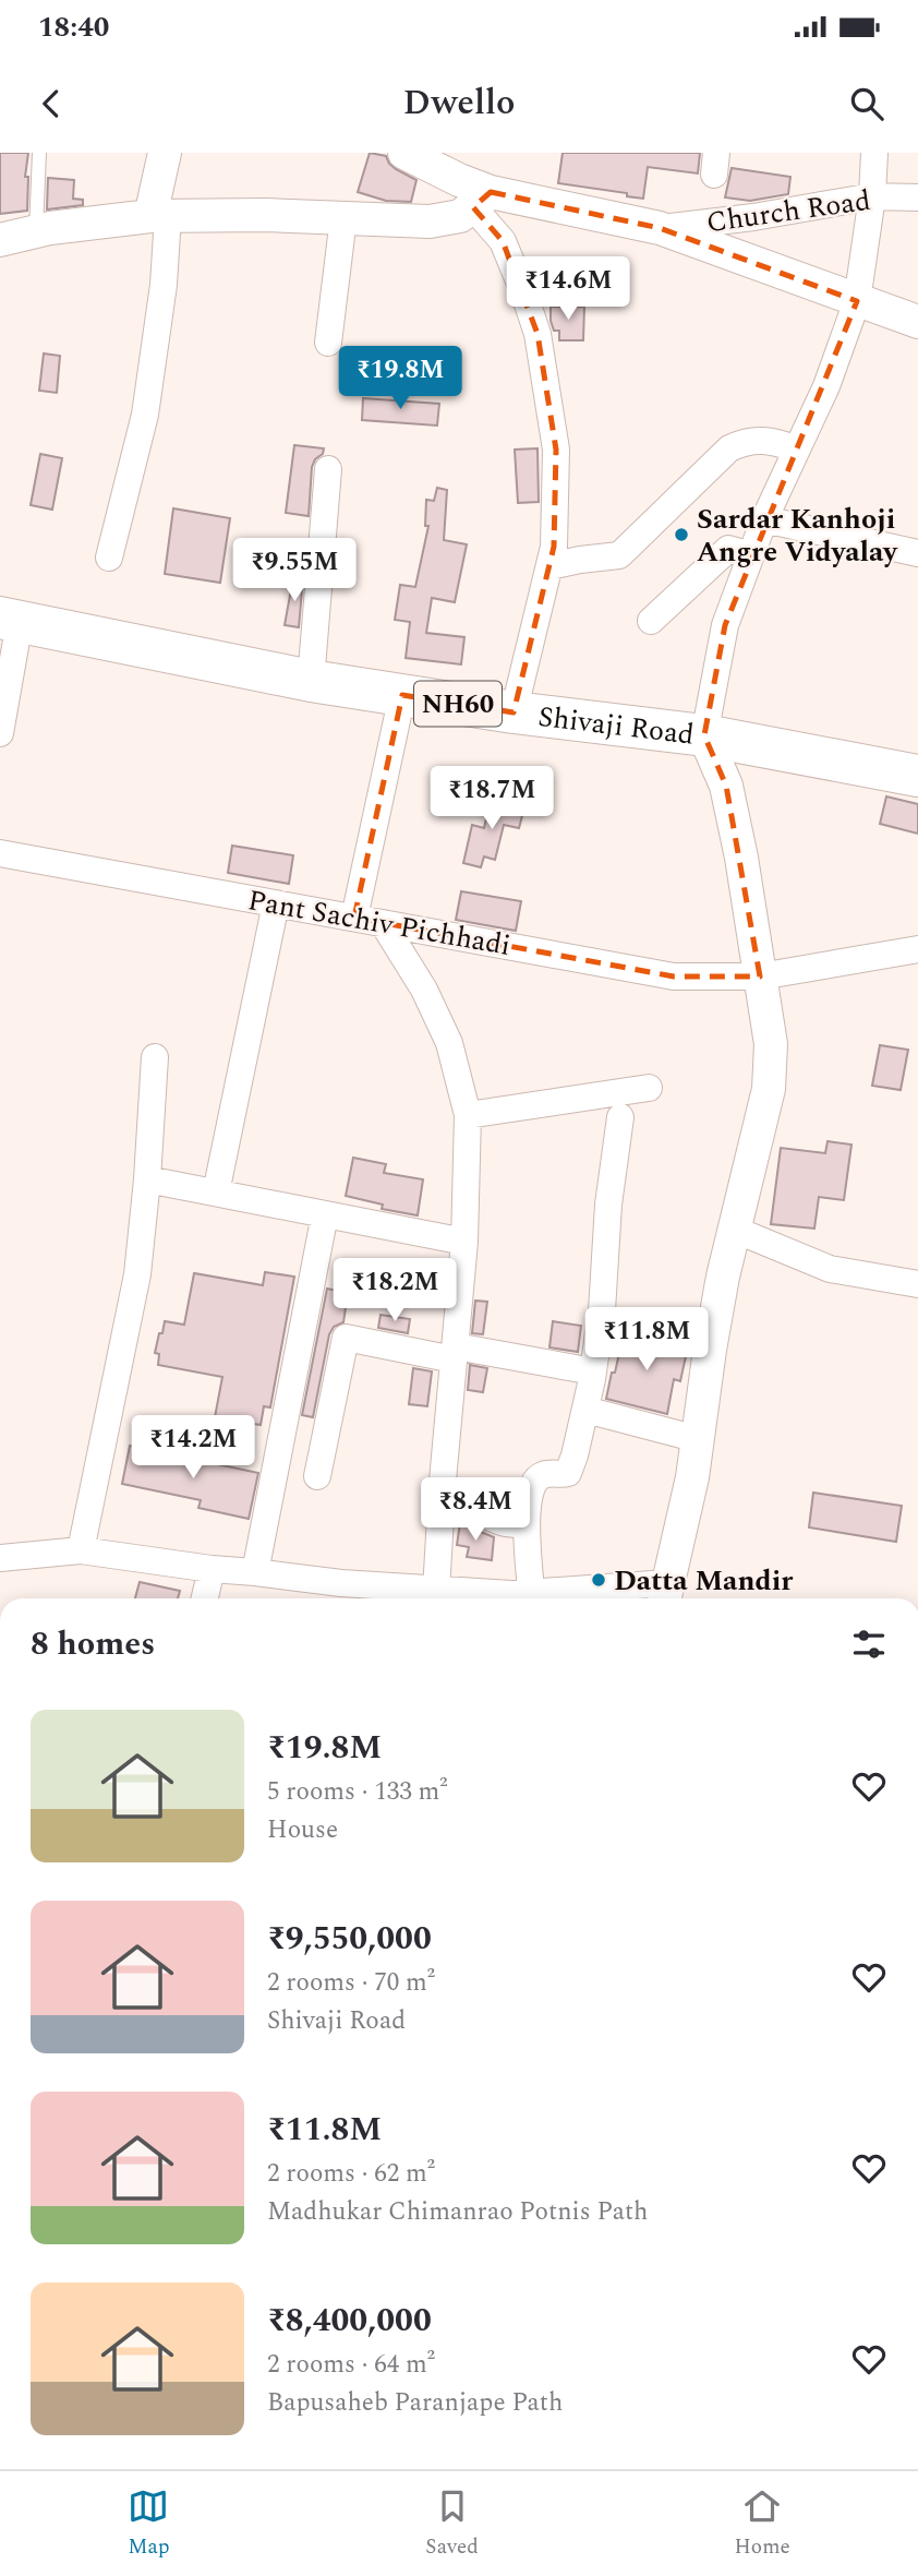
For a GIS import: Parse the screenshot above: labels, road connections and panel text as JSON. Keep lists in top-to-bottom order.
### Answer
{
  "streets": {
    "highway": ["NH60", "Shivaji Road"],
    "street": ["Church Road", "Pant Sachiv Pichhadi"]
  },
  "places": ["Sardar Kanhoji Angre Vidyalay", "Datta Mandir"],
  "page": {
    "status": "18:40",
    "header": "Dwello",
    "price": [
      "₹14.6M",
      "₹19.8M",
      "₹9.55M",
      "₹18.7M",
      "₹18.2M",
      "₹11.8M",
      "₹14.2M",
      "₹8.4M"
    ],
    "heading": "8 homes",
    "list": [
      {
        "name": "₹19.8M",
        "note": "5 rooms · 133 m² · House"
      },
      {
        "name": "₹9,550,000",
        "note": "2 rooms · 70 m² · Shivaji Road"
      },
      {
        "name": "₹11.8M",
        "note": "2 rooms · 62 m² · Madhukar Chimanrao Potnis Path"
      },
      {
        "name": "₹8,400,000",
        "note": "2 rooms · 64 m² · Bapusaheb Paranjape Path"
      }
    ],
    "tabs": ["Map", "Saved", "Home"]
  }
}
